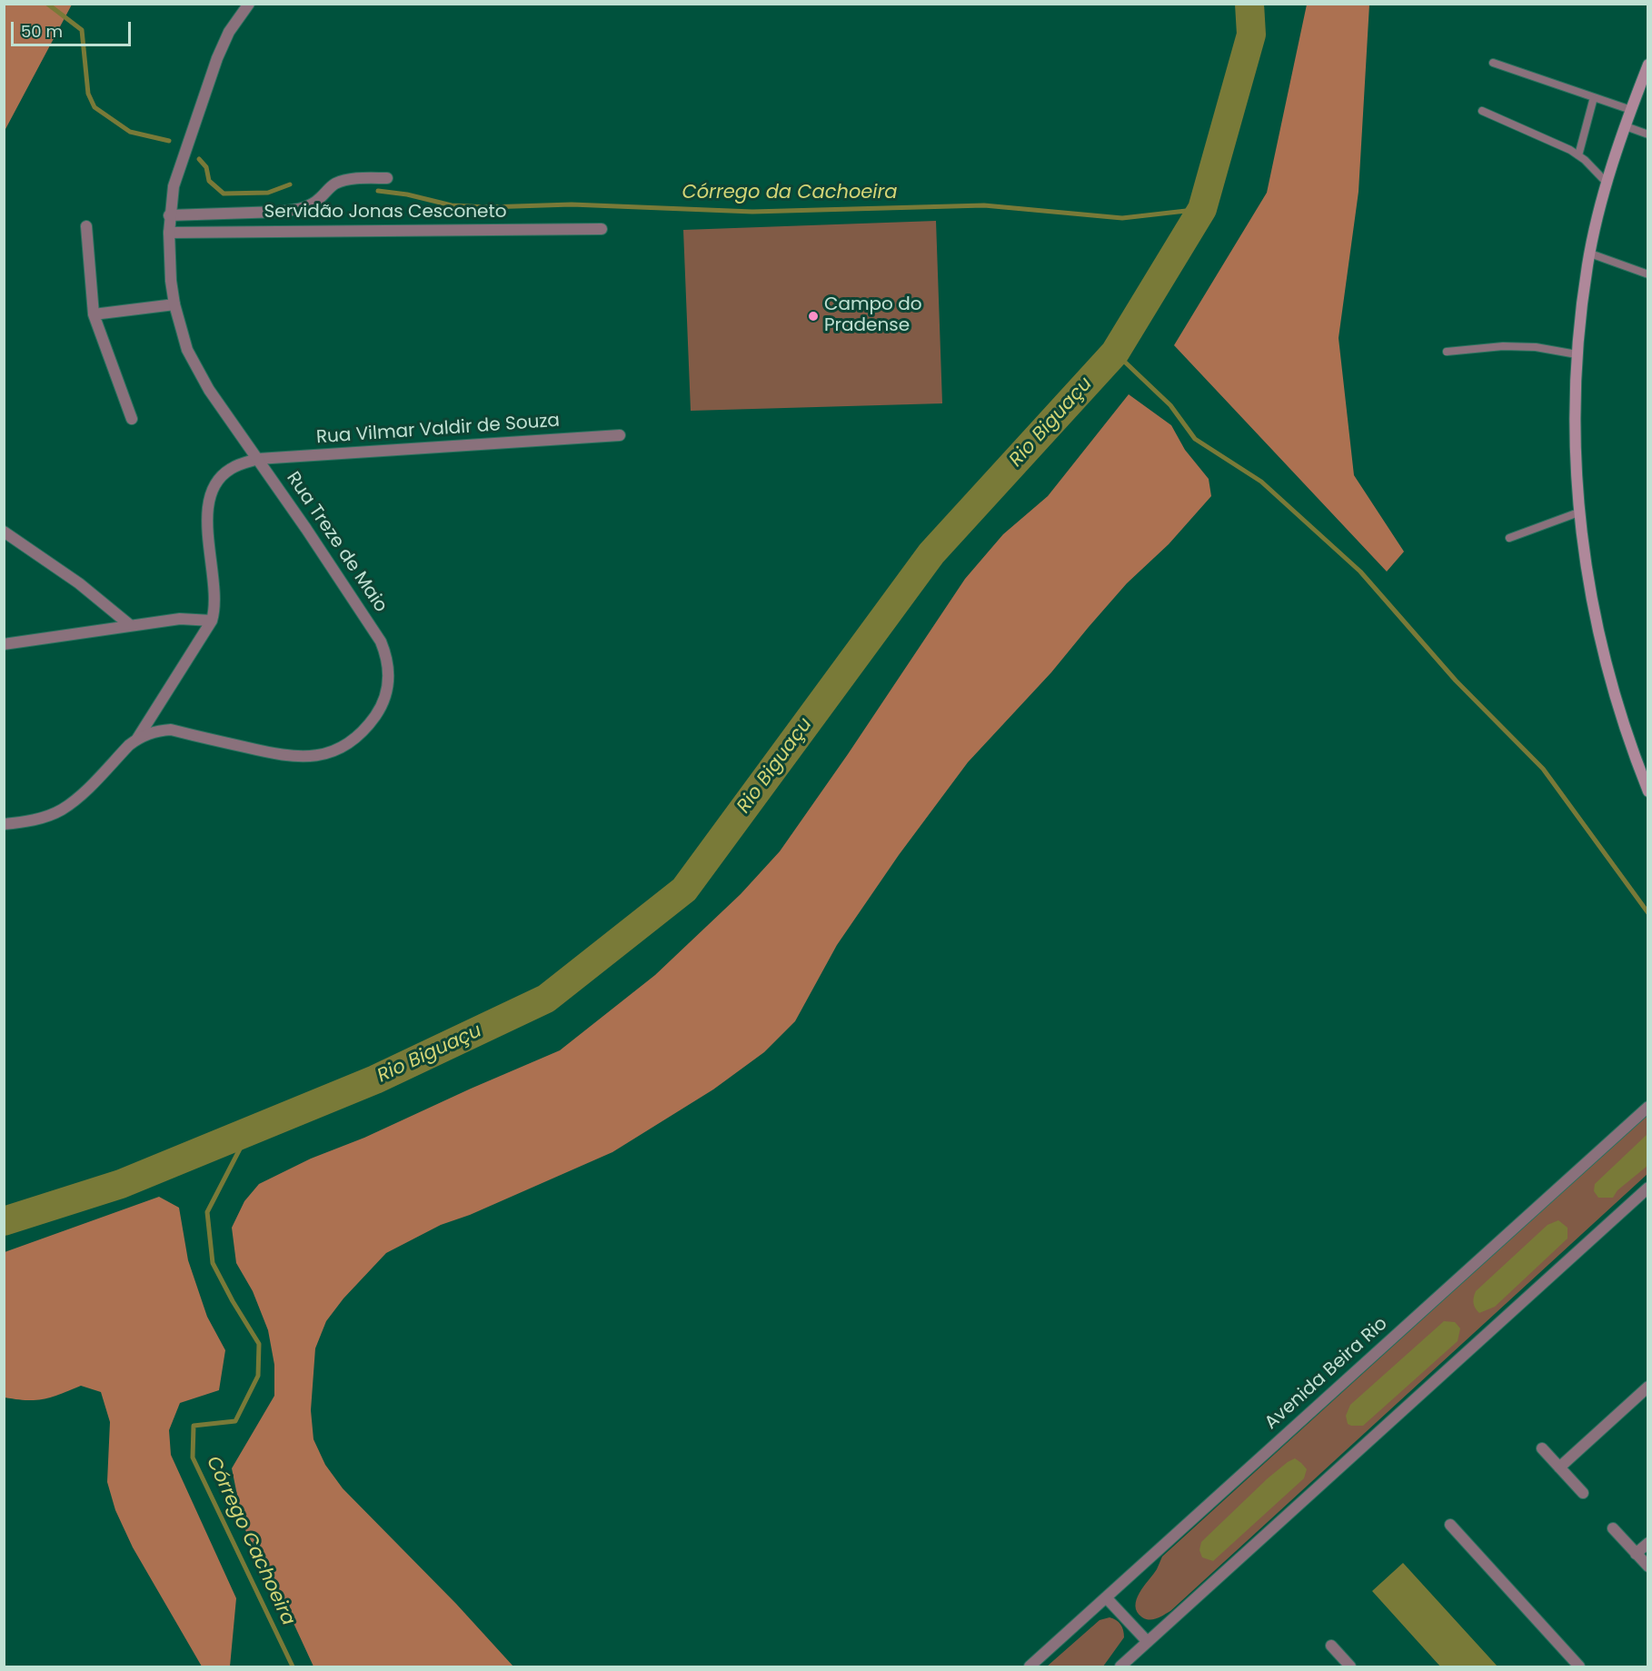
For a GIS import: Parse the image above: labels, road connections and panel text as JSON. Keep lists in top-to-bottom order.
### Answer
{
  "streets": {
    "street": [
      "Servidão Jonas Cesconeto",
      "Rua Vilmar Valdir de Souza",
      "Rua Treze de Maio",
      "Avenida Beira Rio"
    ]
  },
  "crossings": [
    ["Servidão Jonas Cesconeto", "Rua Treze de Maio"],
    ["Rua Vilmar Valdir de Souza", "Rua Treze de Maio"]
  ],
  "water": ["Córrego da Cachoeira", "Rio Biguaçu", "Córrego Cachoeira"],
  "places": ["Campo do Pradense"],
  "scale_bar": "50 m"
}
